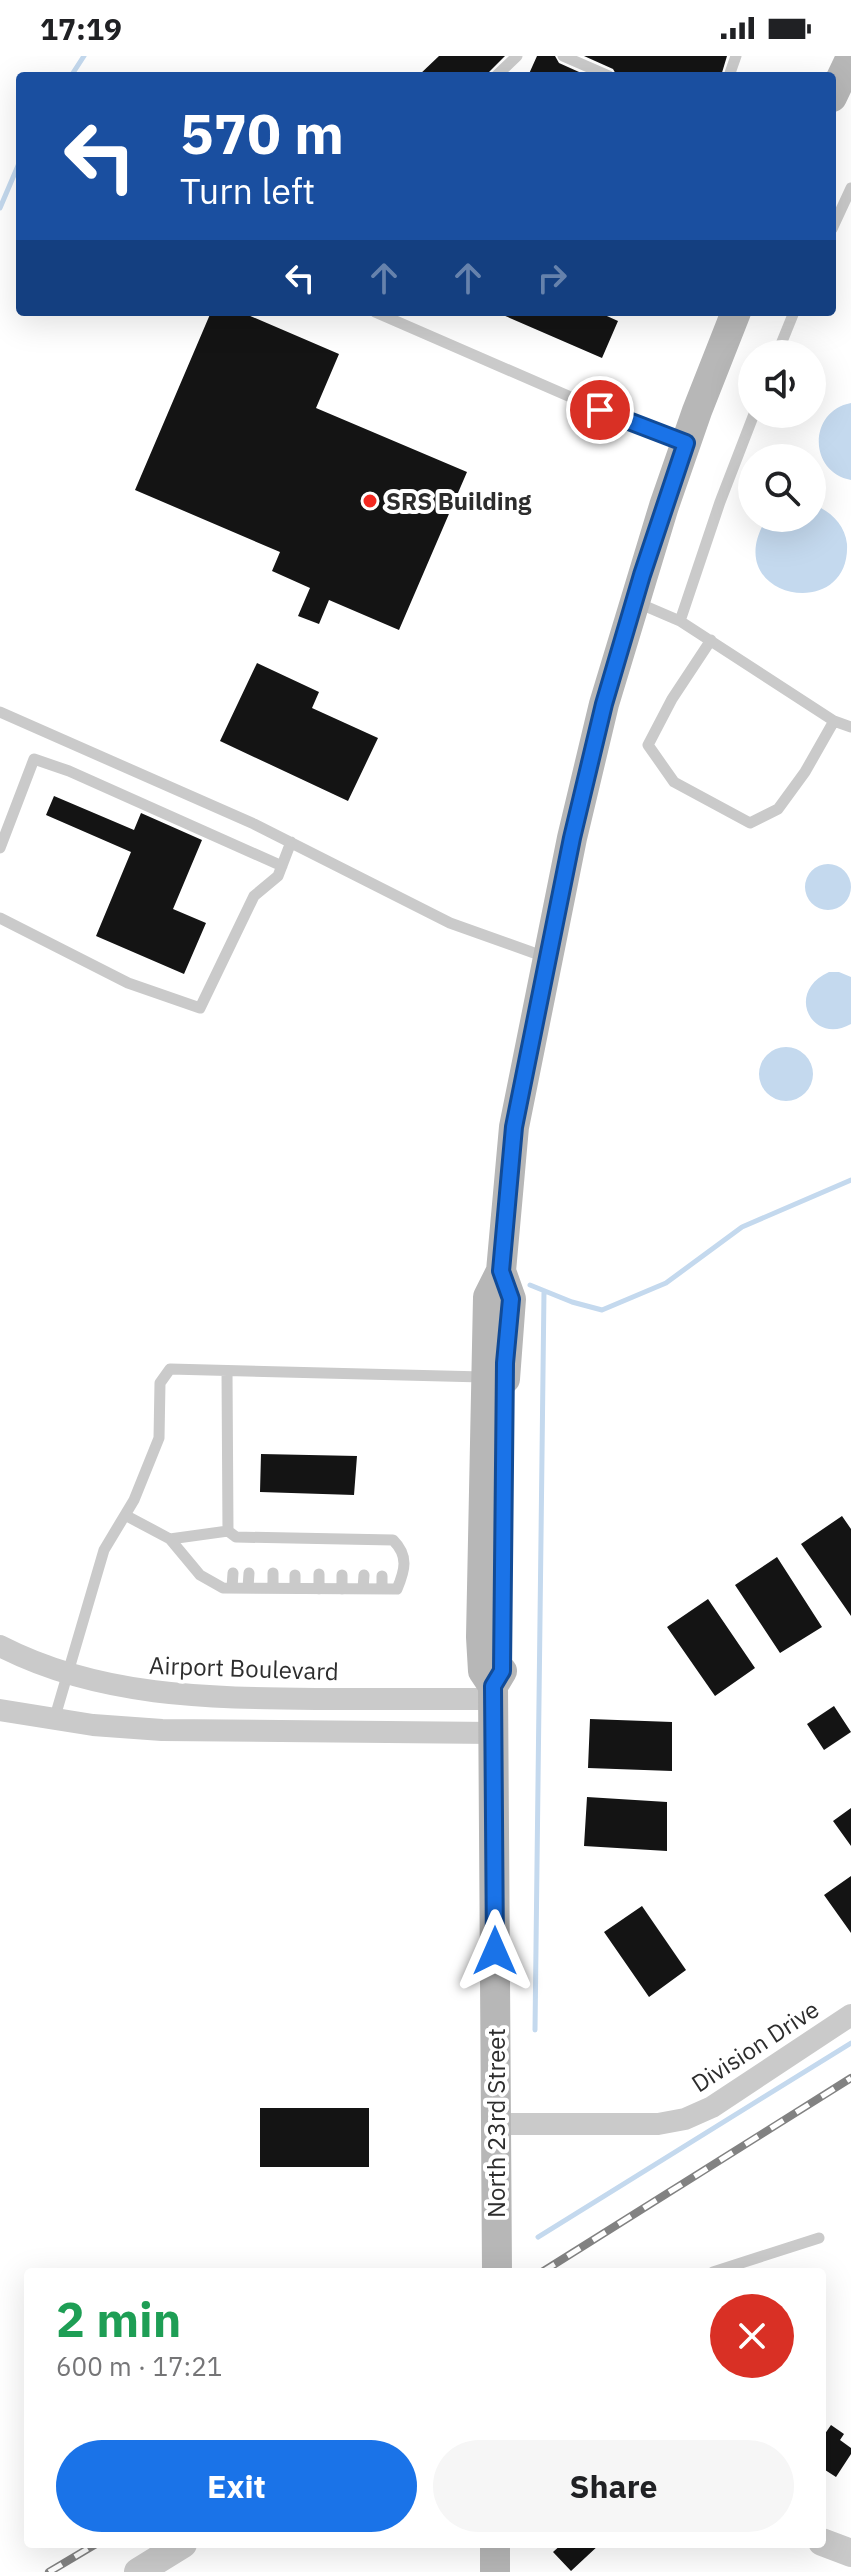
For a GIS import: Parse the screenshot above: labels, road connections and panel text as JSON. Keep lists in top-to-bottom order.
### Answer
{
  "streets": {
    "main road": ["North 23rd Street"],
    "street": ["Airport Boulevard", "Division Drive"]
  },
  "crossings": [
    ["Airport Boulevard", "North 23rd Street"],
    ["Division Drive", "North 23rd Street"]
  ],
  "places": ["SRS Building"],
  "page": {
    "status": "17:19",
    "turn": ["570 m", "Turn left"],
    "heading": ["2 min", "600 m · 17:21"],
    "buttons": ["Exit", "Share"]
  }
}
